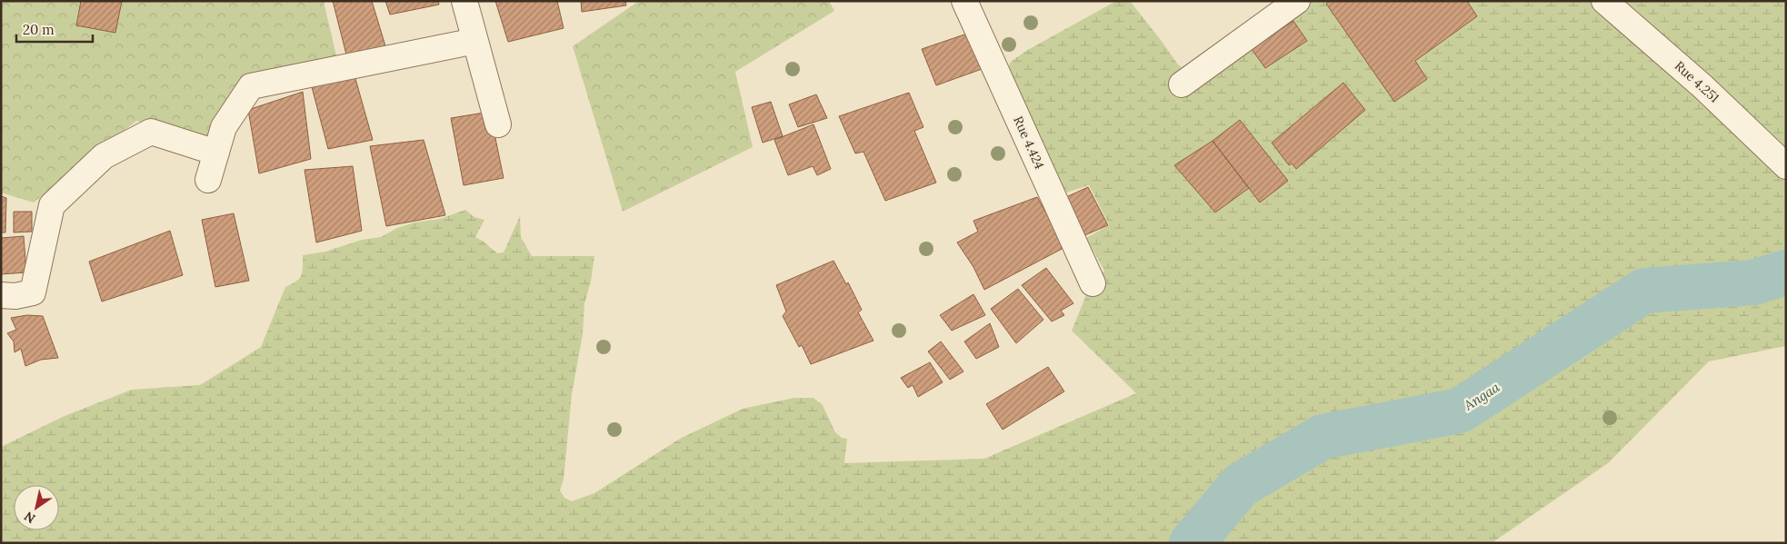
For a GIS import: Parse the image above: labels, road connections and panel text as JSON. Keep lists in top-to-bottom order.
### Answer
{
  "streets": {
    "street": ["Rue 4.251", "Rue 4.424"]
  },
  "water": ["Angaa"],
  "scale_bar": "20 m",
  "north": "bottom left"
}
